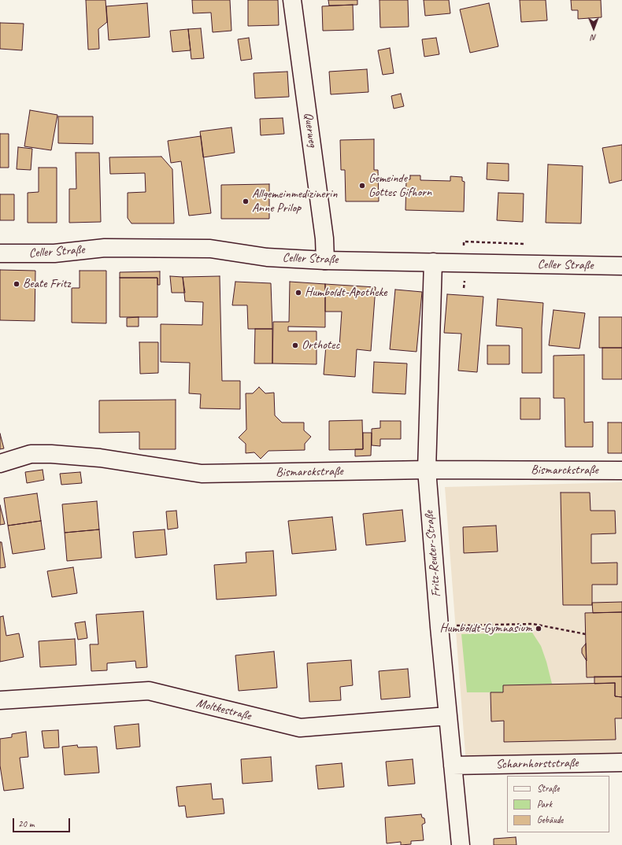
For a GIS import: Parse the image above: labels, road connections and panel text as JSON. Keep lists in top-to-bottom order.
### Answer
{
  "streets": {
    "street": [
      "Querweg",
      "Celler Straße",
      "Bismarckstraße",
      "Fritz-Reuter-Straße",
      "Moltkestraße",
      "Scharnhorststraße"
    ]
  },
  "crossings": [
    ["Querweg", "Celler Straße"],
    ["Celler Straße", "Fritz-Reuter-Straße"],
    ["Bismarckstraße", "Fritz-Reuter-Straße"],
    ["Fritz-Reuter-Straße", "Moltkestraße"],
    ["Fritz-Reuter-Straße", "Scharnhorststraße"]
  ],
  "places": [
    "Gemeinde Gottes Gifhorn",
    "Allgemeinmedizinerin Anne Prilop",
    "Beate Fritz",
    "Humboldt-Apotheke",
    "Orthotec",
    "Humboldt-Gymnasium"
  ],
  "legend": ["Straße", "Park", "Gebäude"],
  "scale_bar": "20 m",
  "north": "bottom"
}
